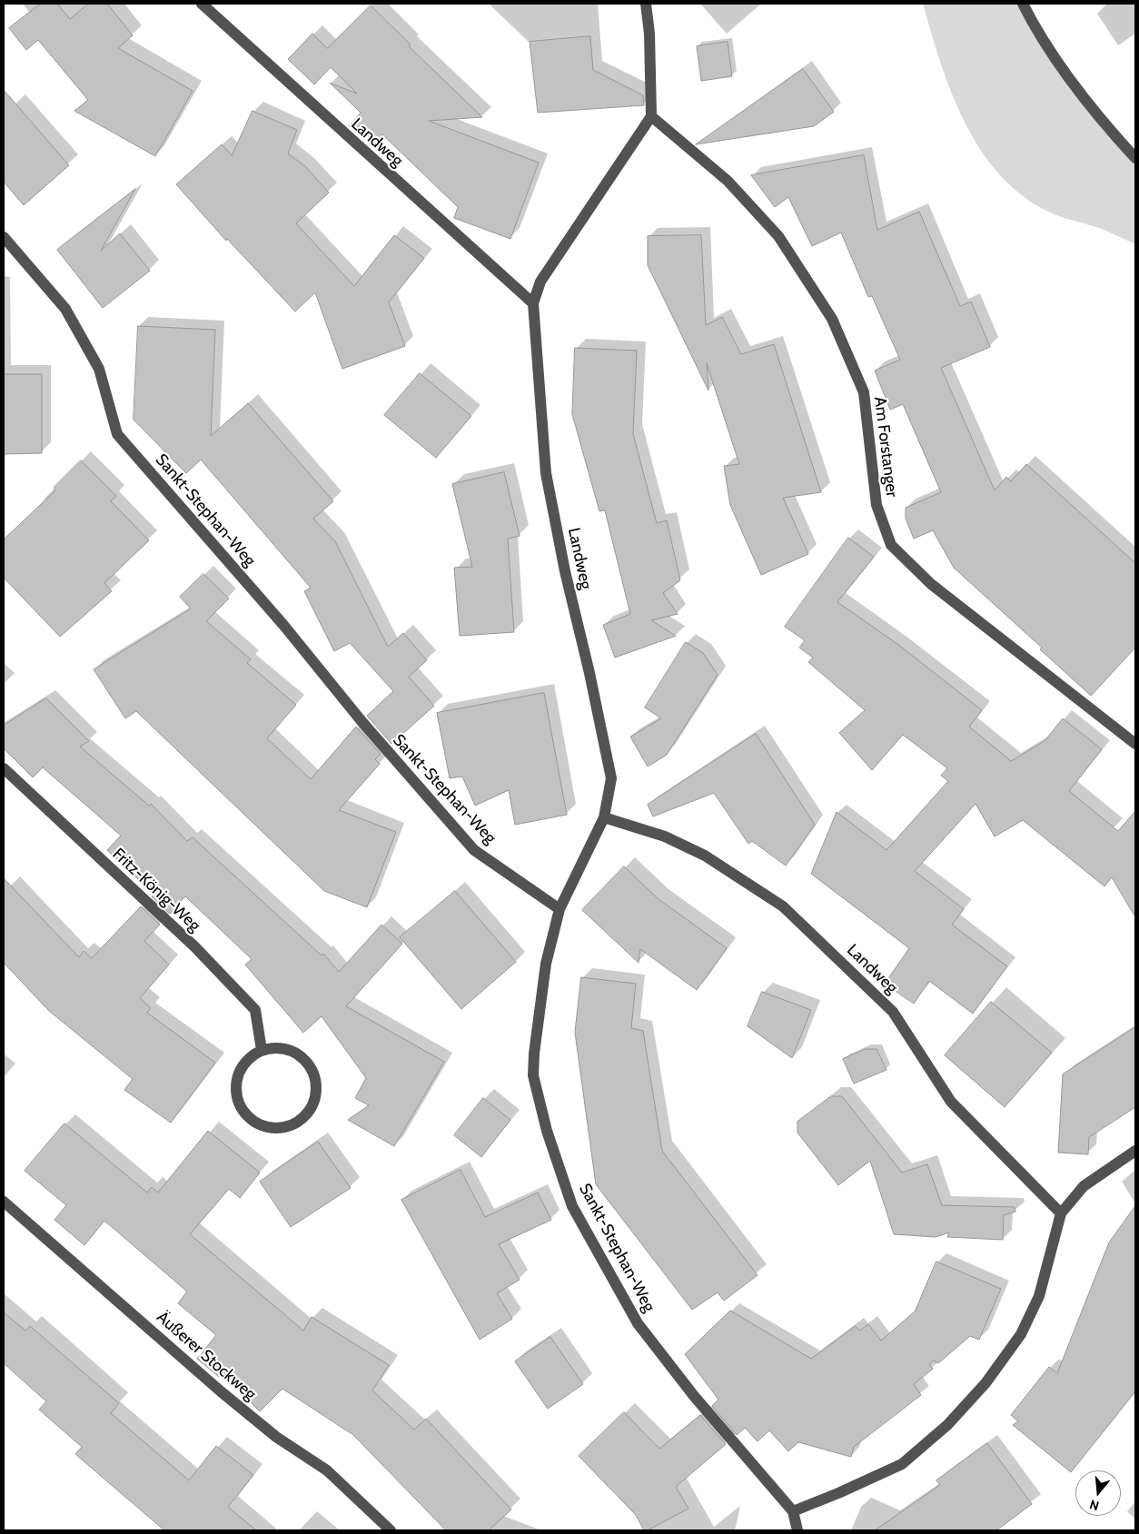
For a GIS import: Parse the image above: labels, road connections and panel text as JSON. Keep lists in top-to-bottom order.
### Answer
{
  "streets": {
    "street": [
      "Landweg",
      "Am Forstanger",
      "Sankt-Stephan-Weg",
      "Fritz-König-Weg",
      "Äußerer Stockweg"
    ]
  },
  "crossings": [
    ["Landweg", "Am Forstanger"],
    ["Landweg", "Sankt-Stephan-Weg"]
  ],
  "north": "bottom"
}
